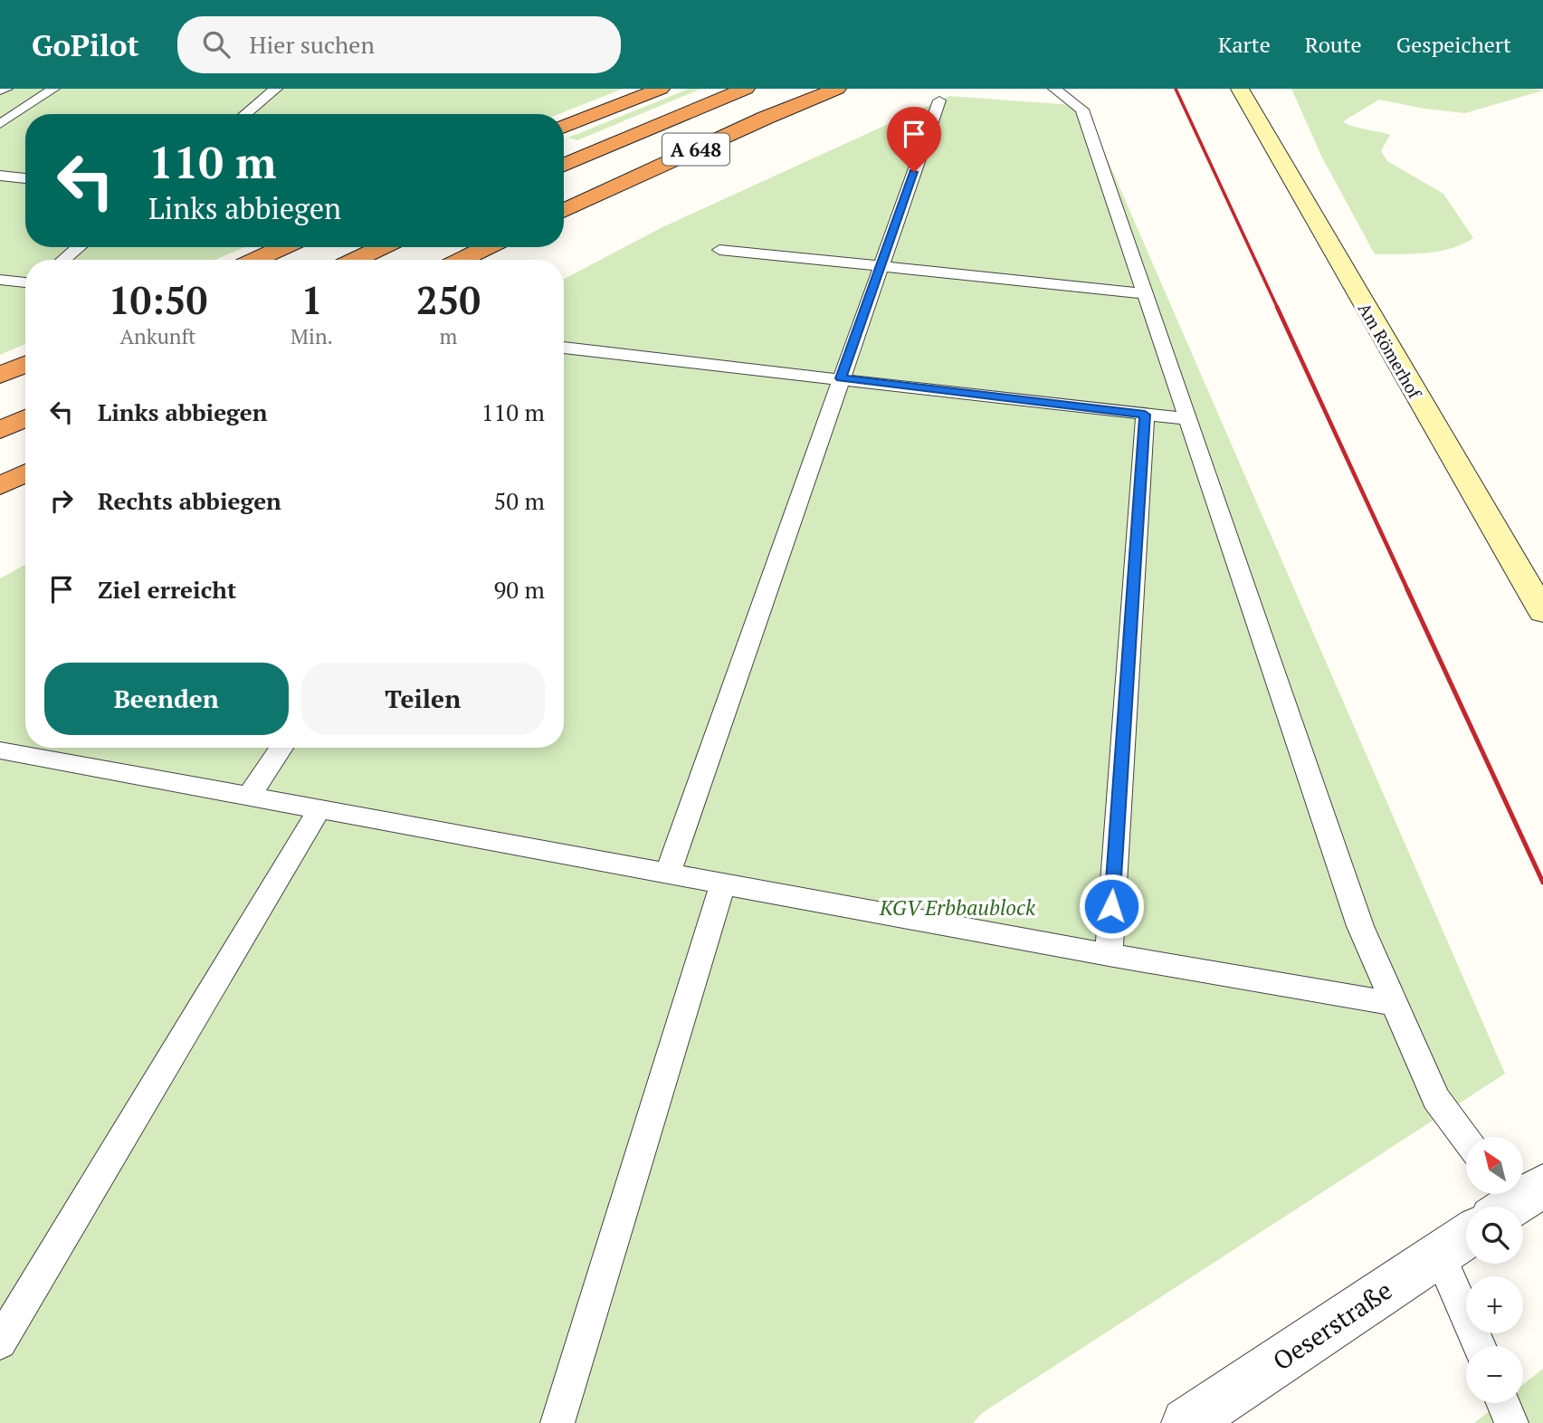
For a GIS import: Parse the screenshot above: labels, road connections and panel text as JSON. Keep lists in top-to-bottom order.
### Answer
{
  "streets": {
    "highway": ["A 648"],
    "main road": ["Am Römerhof"],
    "street": ["Oeserstraße"]
  },
  "parks": ["KGV Erbbaublock"],
  "north": "top left",
  "page": {
    "header": "GoPilot",
    "search": "Hier suchen",
    "nav": ["Karte", "Route", "Gespeichert"],
    "turn": ["110 m", "Links abbiegen"],
    "eta": [
      "10:50",
      "Ankunft",
      "1",
      "Min.",
      "250",
      "m"
    ],
    "list": [
      {
        "name": "Links abbiegen",
        "value": "110 m"
      },
      {
        "name": "Rechts abbiegen",
        "value": "50 m"
      },
      {
        "name": "Ziel erreicht",
        "value": "90 m"
      }
    ],
    "buttons": ["Beenden", "Teilen"],
    "map_buttons": ["+", "−"]
  }
}
